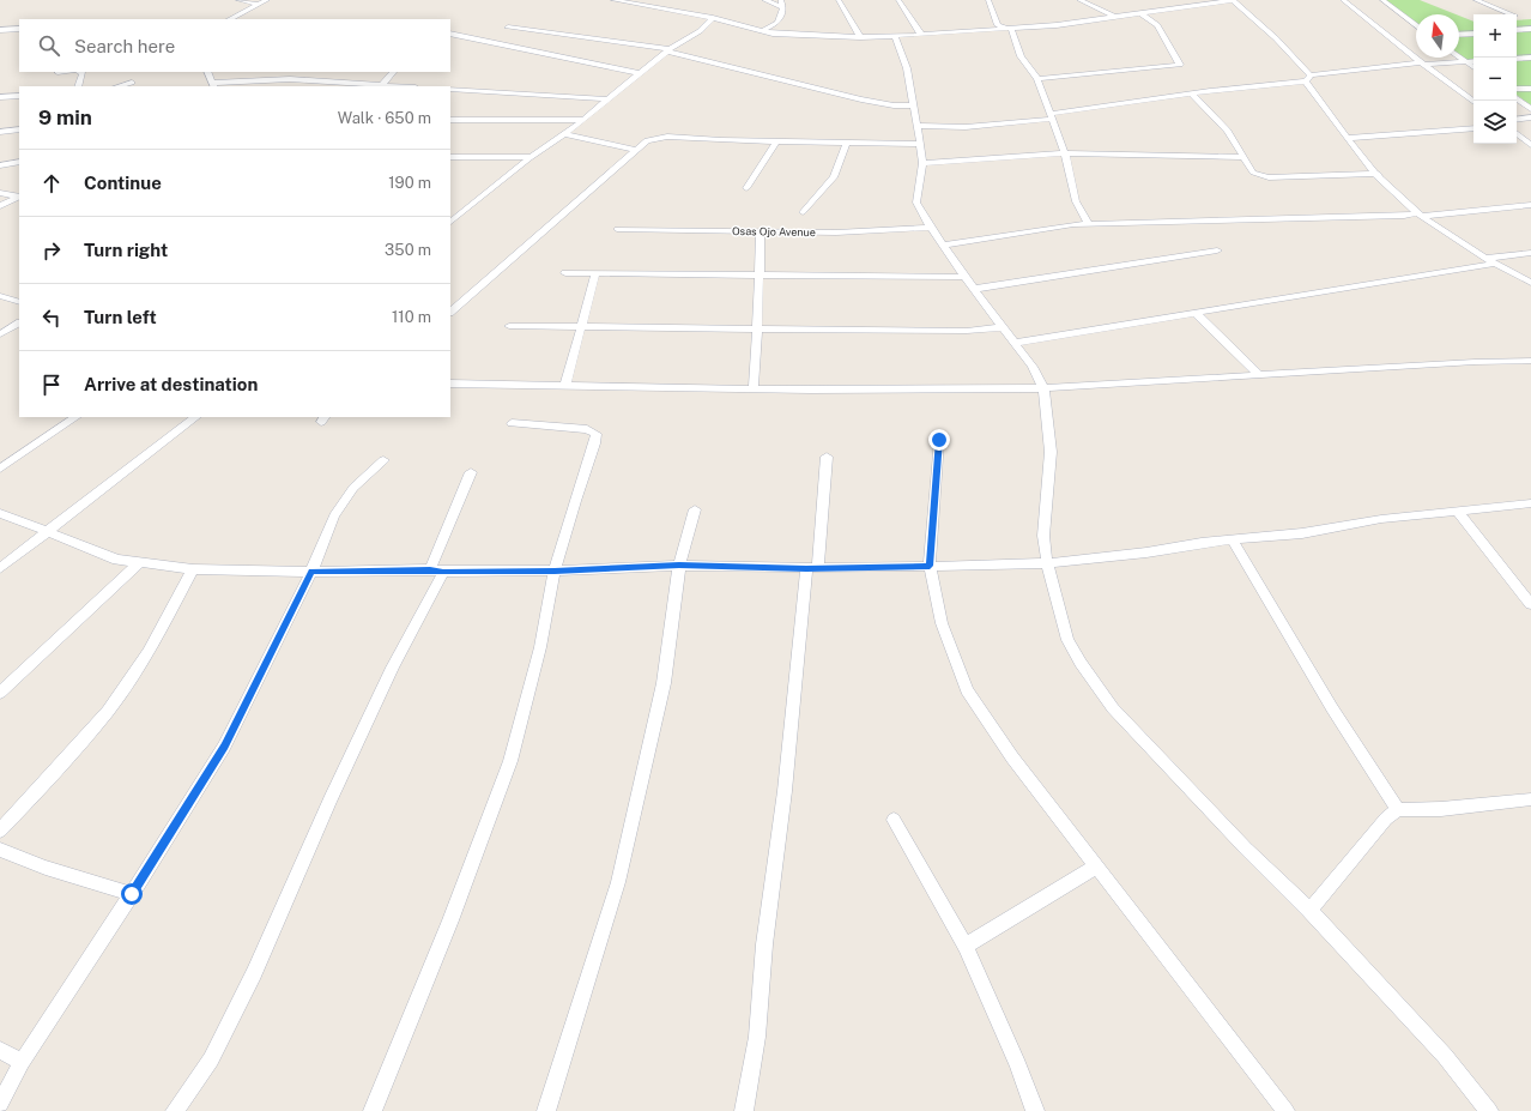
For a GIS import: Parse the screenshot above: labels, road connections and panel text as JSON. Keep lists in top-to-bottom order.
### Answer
{
  "streets": {
    "street": ["Osas Ojo Avenue"]
  },
  "north": "top",
  "page": {
    "map_buttons": ["+", "−"],
    "search": "Search here",
    "heading": ["9 min", "Walk · 650 m"],
    "list": [
      ["Continue", "190 m"],
      ["Turn right", "350 m"],
      ["Turn left", "110 m"],
      "Arrive at destination"
    ]
  }
}
